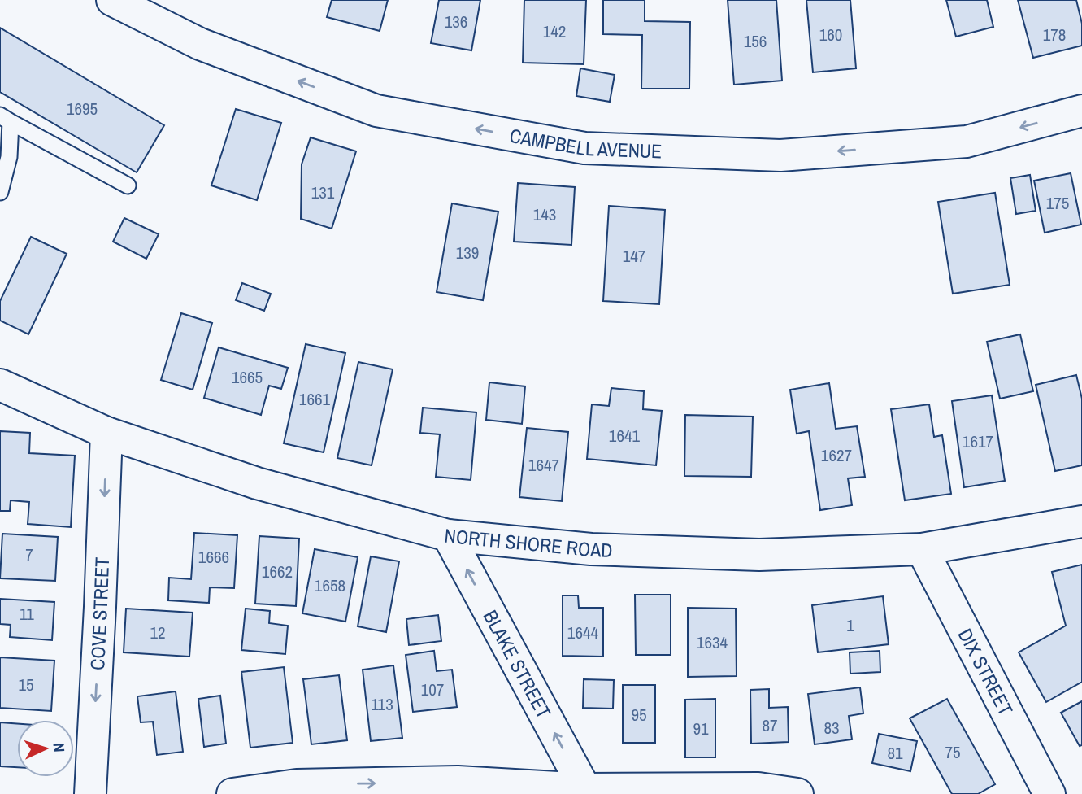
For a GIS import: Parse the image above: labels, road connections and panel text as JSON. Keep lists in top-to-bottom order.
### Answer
{
  "streets": {
    "street": [
      "CAMPBELL AVENUE",
      "NORTH SHORE ROAD",
      "COVE STREET",
      "BLAKE STREET",
      "DIX STREET"
    ]
  },
  "crossings": [
    ["NORTH SHORE ROAD", "COVE STREET"],
    ["NORTH SHORE ROAD", "BLAKE STREET"],
    ["NORTH SHORE ROAD", "DIX STREET"]
  ],
  "one_way": ["CAMPBELL AVENUE", "COVE STREET", "BLAKE STREET"],
  "house_numbers": [
    "136",
    "142",
    "160",
    "178",
    "156",
    "1695",
    "131",
    "175",
    "143",
    "139",
    "147",
    "1665",
    "1661",
    "1641",
    "1617",
    "1627",
    "1647",
    "7",
    "1666",
    "1662",
    "1658",
    "11",
    "1",
    "12",
    "1644",
    "1634",
    "15",
    "107",
    "113",
    "95",
    "87",
    "83",
    "91",
    "75",
    "81"
  ],
  "north": "right"
}
